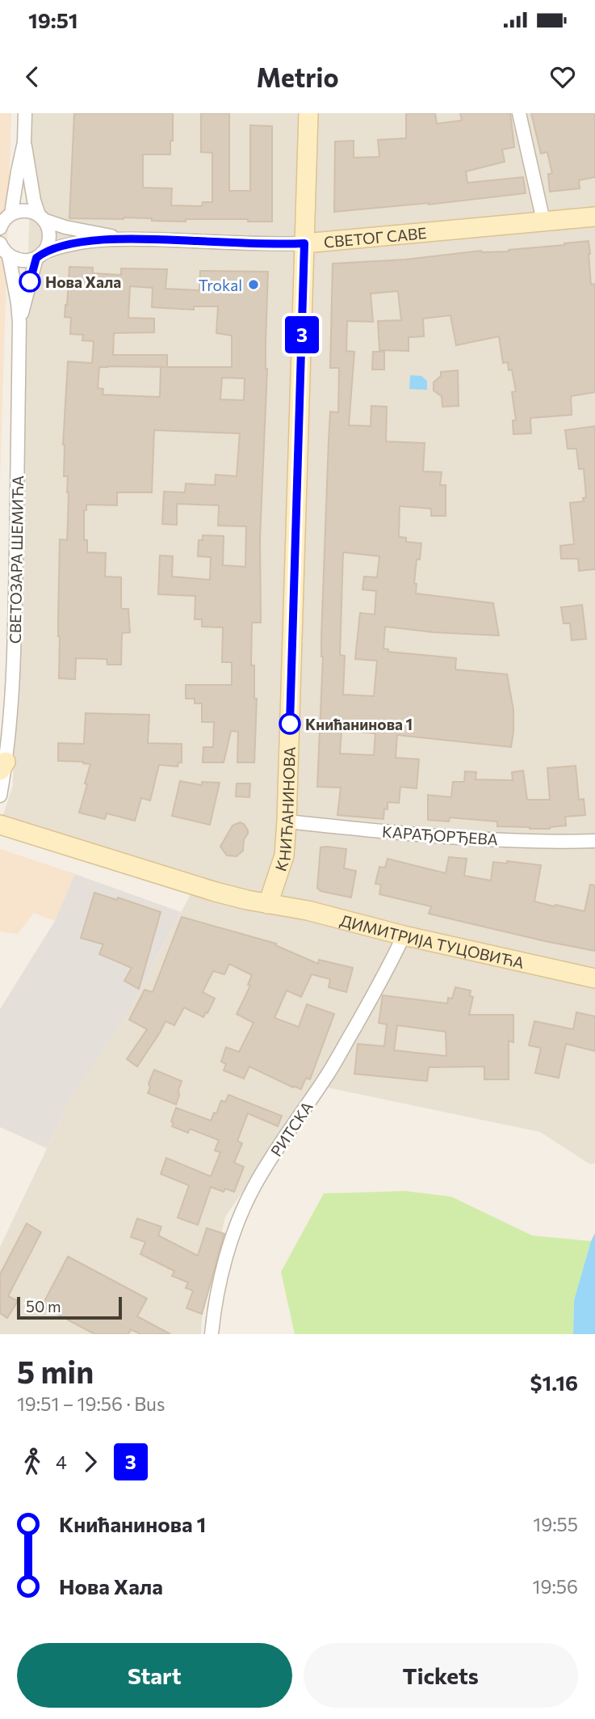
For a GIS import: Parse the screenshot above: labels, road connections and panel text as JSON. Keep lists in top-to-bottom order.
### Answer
{
  "streets": {
    "main road": ["СВЕТОГ САВЕ", "КНИЋАНИНОВА", "ДИМИТРИЈА ТУЦОВИЋА"],
    "street": ["СВЕТОЗАРА ШЕМИЋА", "КАРАЂОРЂЕВА", "РИТСКА"]
  },
  "crossings": [
    ["СВЕТОГ САВЕ", "СВЕТОЗАРА ШЕМИЋА"],
    ["СВЕТОГ САВЕ", "КНИЋАНИНОВА"],
    ["КНИЋАНИНОВА", "КАРАЂОРЂЕВА"],
    ["КНИЋАНИНОВА", "ДИМИТРИЈА ТУЦОВИЋА"],
    ["ДИМИТРИЈА ТУЦОВИЋА", "РИТСКА"]
  ],
  "places": ["Нова Хала", "Trokal", "Книћанинова 1"],
  "lines": ["bus line 3"],
  "scale_bar": "50 m",
  "page": {
    "status": "19:51",
    "header": "Metrio",
    "on_map": "3",
    "scale": "50 m",
    "heading": ["5 min", "19:51 – 19:56 · Bus", "$1.16"],
    "legs": ["4", "3"],
    "list": [
      {
        "name": "Книћанинова 1",
        "value": "19:55"
      },
      {
        "name": "Нова Хала",
        "value": "19:56"
      }
    ],
    "buttons": ["Start", "Tickets"]
  }
}
